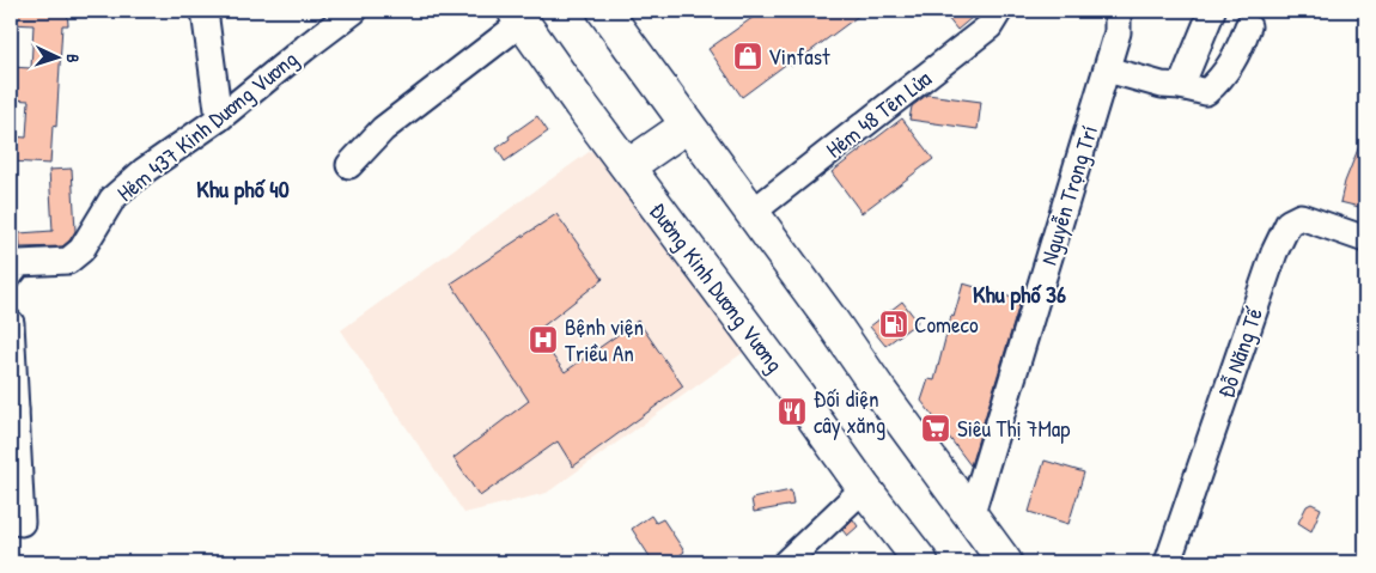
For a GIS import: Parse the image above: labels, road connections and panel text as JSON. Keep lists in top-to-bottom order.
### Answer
{
  "streets": {
    "main road": ["Đường Kinh Dương Vương"],
    "street": [
      "Hẻm 48 Tên Lửa",
      "Hẻm 437 Kinh Dương Vương",
      "Nguyễn Trọng Trí",
      "Đỗ Năng Tế"
    ]
  },
  "crossings": [
    ["Hẻm 48 Tên Lửa", "Đường Kinh Dương Vương"],
    ["Nguyễn Trọng Trí", "Đường Kinh Dương Vương"]
  ],
  "districts": ["Khu phố 40", "Khu phố 36"],
  "places": {
    "shop": ["Vinfast"],
    "fuel station": ["Comeco"],
    "hospital": ["Bệnh viện Triều An"],
    "restaurant": ["Đối diện cây xăng"],
    "supermarket": ["Siêu Thị 7Map"]
  },
  "north": "right"
}
